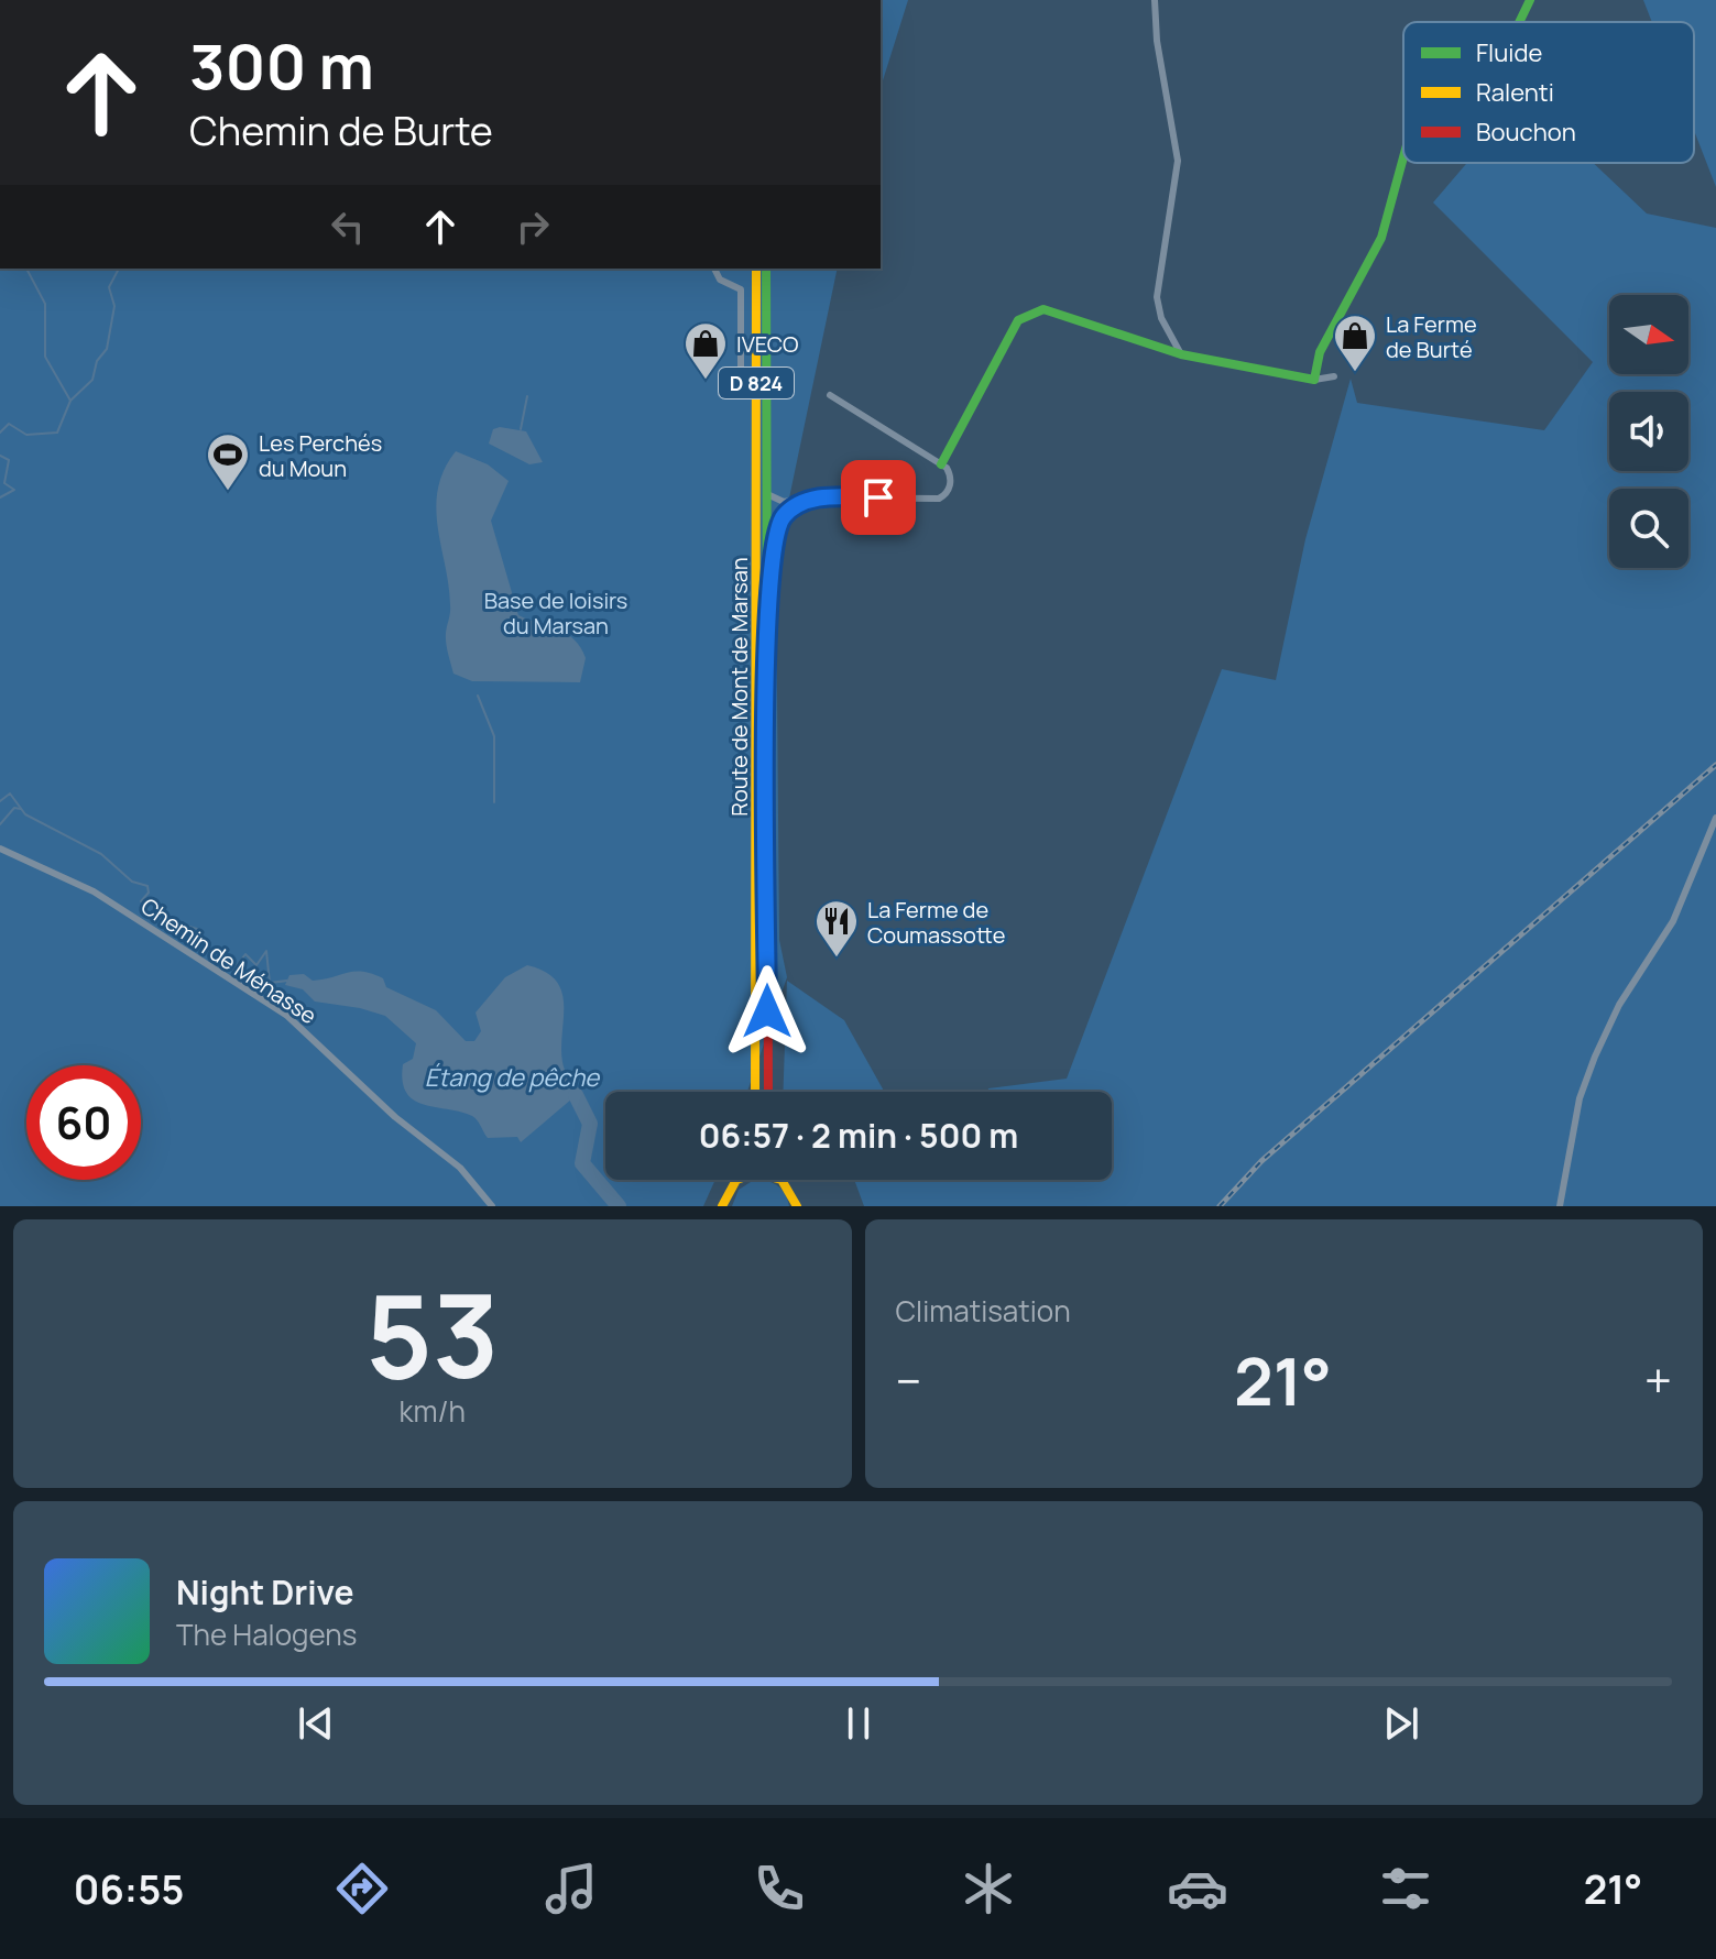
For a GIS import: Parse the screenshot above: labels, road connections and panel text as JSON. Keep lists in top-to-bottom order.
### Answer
{
  "streets": {
    "main road": ["D 824", "Route de Mont de Marsan"],
    "street": ["Chemin de Ménasse"]
  },
  "water": ["Étang de pêche"],
  "parks": ["Base de loisirs du Marsan"],
  "places": {
    "shop": ["La Ferme de Burté", "IVECO"],
    "sports": ["Les Perchés du Moun"],
    "restaurant": ["La Ferme de Coumassotte"]
  },
  "legend": ["Fluide", "Ralenti", "Bouchon"],
  "north": "right",
  "page": {
    "turn": ["300 m", "Chemin de Burte"],
    "limit": "60",
    "trip": "06:57 · 2 min · 500 m",
    "tile": [
      ["53", "km/h"],
      "Climatisation"
    ],
    "heat": ["−", "21°", "+"],
    "song": ["Night Drive", "The Halogens"],
    "tabs": ["06:55", "21°"]
  }
}
